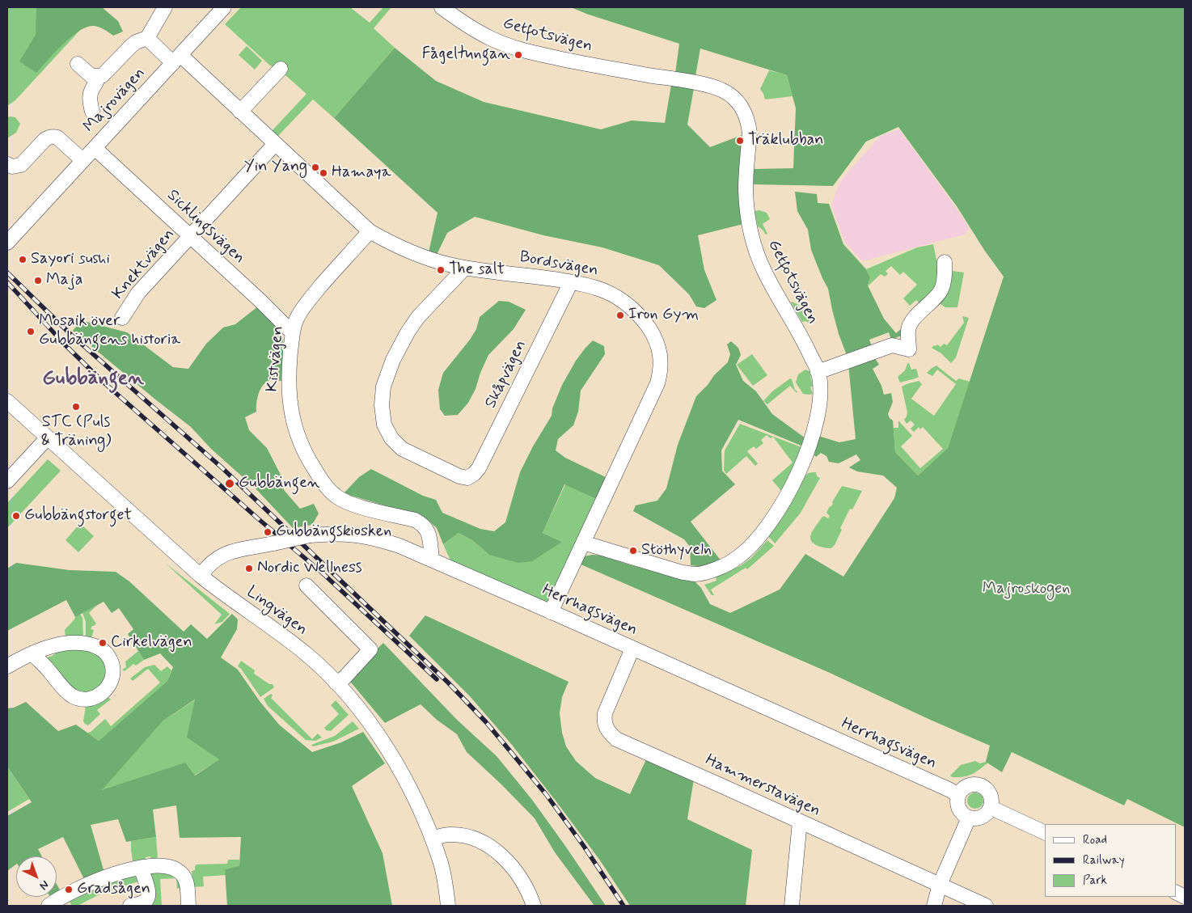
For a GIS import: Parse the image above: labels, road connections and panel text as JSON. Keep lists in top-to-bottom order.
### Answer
{
  "streets": {
    "street": [
      "Getfotsvägen",
      "Majrovägen",
      "Sicklingsvägen",
      "Knektvägen",
      "Bordsvägen",
      "Kistvägen",
      "Skåpvägen",
      "Herrhagsvägen",
      "Lingvägen",
      "Hammerstavägen"
    ]
  },
  "crossings": [
    ["Getfotsvägen", "Bordsvägen"],
    ["Majrovägen", "Sicklingsvägen"],
    ["Majrovägen", "Bordsvägen"],
    ["Sicklingsvägen", "Knektvägen"],
    ["Sicklingsvägen", "Kistvägen"],
    ["Knektvägen", "Bordsvägen"],
    ["Bordsvägen", "Kistvägen"],
    ["Bordsvägen", "Skåpvägen"],
    ["Bordsvägen", "Herrhagsvägen"],
    ["Kistvägen", "Herrhagsvägen"],
    ["Herrhagsvägen", "Lingvägen"],
    ["Herrhagsvägen", "Hammerstavägen"]
  ],
  "districts": ["Gubbängen"],
  "parks": ["Majroskogen"],
  "places": [
    "Fågeltungan",
    "Träklubban",
    "Yin Yang",
    "Hamaya",
    "Sayori sushi",
    "The salt",
    "Maja",
    "Iron Gym",
    "Mosaik över Gubbängens historia",
    "STC (Puls & Träning)",
    "Gubbängen",
    "Gubbängstorget",
    "Gubbängskiosken",
    "Stöthyveln",
    "Nordic Wellness",
    "Cirkelvägen",
    "Gradsågen"
  ],
  "legend": ["Road", "Railway", "Park"],
  "north": "bottom right"
}
